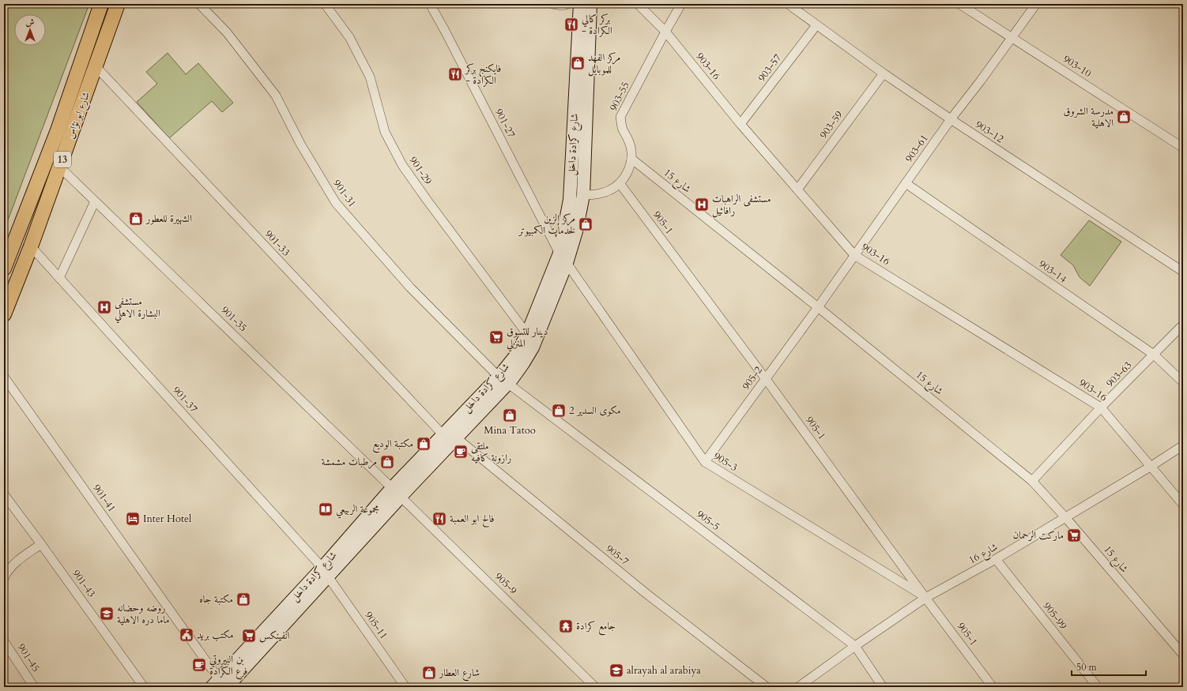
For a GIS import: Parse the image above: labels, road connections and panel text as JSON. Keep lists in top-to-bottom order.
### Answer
{
  "streets": {
    "main road": ["شارع ابو نؤاس", "شارع كرادة داخل", "13"],
    "street": [
      "903-16",
      "903-10",
      "903-57",
      "903-55",
      "901-27",
      "903-59",
      "903-12",
      "903-61",
      "901-29",
      "شارع 15",
      "901-31",
      "905-1",
      "901-33",
      "903-14",
      "901-35",
      "903-63",
      "905-2",
      "901-37",
      "905-3",
      "901-41",
      "905-5",
      "شارع 16",
      "905-7",
      "901-43",
      "905-9",
      "905-99",
      "905-11",
      "901-45"
    ]
  },
  "crossings": [
    ["903-16", "903-57"],
    ["903-16", "903-55"],
    ["903-16", "903-59"],
    ["903-16", "903-61"],
    ["903-16", "903-63"],
    ["903-16", "شارع 16"],
    ["903-10", "903-61"],
    ["903-57", "903-12"],
    ["903-55", "شارع كرادة داخل"],
    ["903-55", "شارع 15"],
    ["903-55", "905-1"],
    ["شارع ابو نؤاس", "901-33"],
    ["شارع ابو نؤاس", "901-35"],
    ["شارع ابو نؤاس", "901-37"],
    ["901-27", "شارع كرادة داخل"],
    ["903-59", "903-12"],
    ["903-12", "903-61"],
    ["شارع كرادة داخل", "901-29"],
    ["شارع كرادة داخل", "901-31"],
    ["شارع كرادة داخل", "901-33"],
    ["شارع كرادة داخل", "901-35"],
    ["شارع كرادة داخل", "901-37"],
    ["شارع كرادة داخل", "905-3"],
    ["شارع كرادة داخل", "901-41"],
    ["شارع كرادة داخل", "905-5"],
    ["شارع كرادة داخل", "905-7"],
    ["شارع كرادة داخل", "905-9"],
    ["شارع كرادة داخل", "905-11"],
    ["903-61", "شارع 15"],
    ["903-61", "903-14"],
    ["903-61", "905-2"],
    ["شارع 15", "903-63"],
    ["شارع 15", "905-2"],
    ["شارع 15", "شارع 16"],
    ["901-31", "905-5"],
    ["905-1", "905-2"],
    ["905-1", "905-3"],
    ["905-1", "شارع 16"],
    ["903-14", "903-63"],
    ["901-35", "905-9"],
    ["905-2", "905-3"],
    ["901-37", "905-11"],
    ["905-3", "شارع 16"],
    ["905-5", "شارع 16"],
    ["شارع 16", "905-99"]
  ],
  "places": {
    "restaurant": ["بركر كالي - الكرادة", "فايكنج بركر - الكرادة", "فالح ابو العمبة"],
    "shop": [
      "مركز الفهد للموبايل",
      "مدرسة الشروق الاهلية",
      "الشهيرة للعطور",
      "مركز الزين لخدمات الكمبيوتر",
      "مكوى السدير 2",
      "Mina Tatoo",
      "مكتبة الوديع",
      "مرطبات مشمشة",
      "مكتبة جاه",
      "شارع العطار"
    ],
    "hospital": ["مستشفى الراهبات رافائيل", "مستشفى البشارة الاهلي"],
    "supermarket": ["دينار للتسوق المنزلي", "ماركت الرحمان", "انفينكس"],
    "cafe": ["ملتقى رازونة كافيه", "بن البيروتي فرع الكرادة"],
    "library": ["مجموعة الربيعي"],
    "hotel": ["Inter Hotel"],
    "school or university": ["روضه وحضانه ماما دره الاهلية", "alrayah al arabiya"],
    "temple": ["جامع كرادة"],
    "public building": ["مكتب بريد"]
  },
  "scale_bar": "50 m",
  "north": "top"
}
